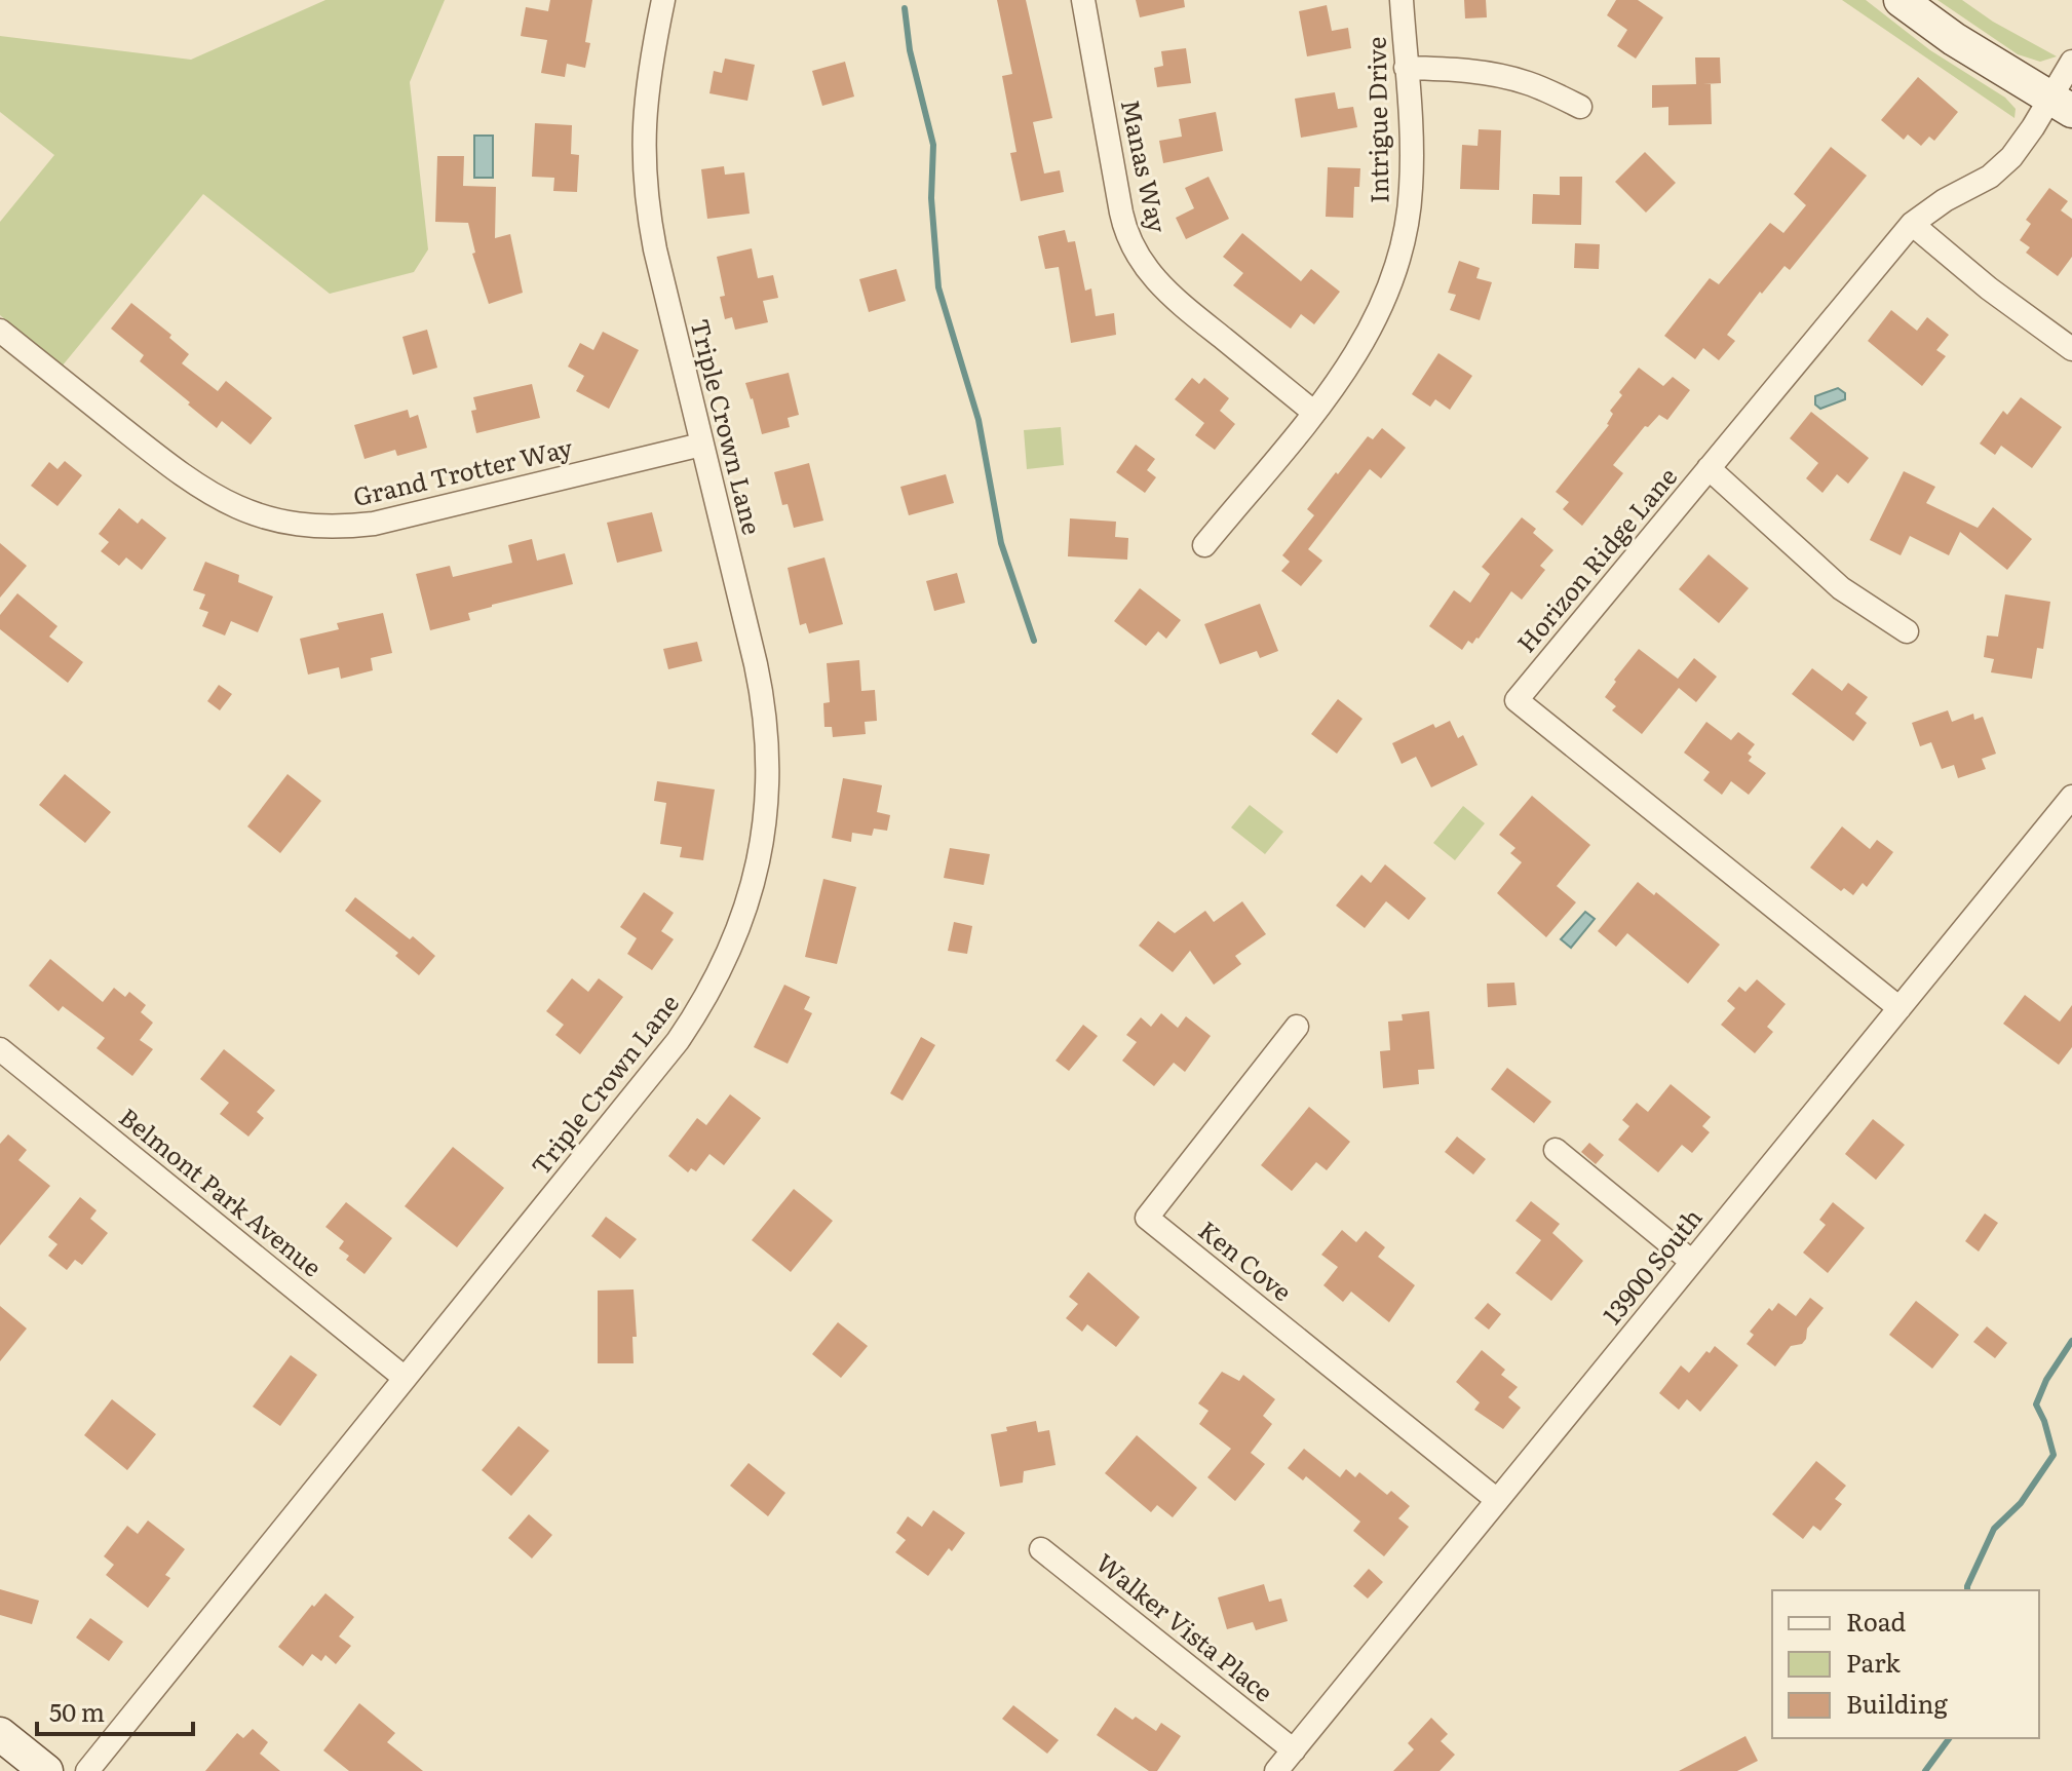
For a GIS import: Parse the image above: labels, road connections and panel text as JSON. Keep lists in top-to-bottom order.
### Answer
{
  "streets": {
    "street": [
      "Intrigue Drive",
      "Manas Way",
      "Triple Crown Lane",
      "Grand Trotter Way",
      "Horizon Ridge Lane",
      "Belmont Park Avenue",
      "Ken Cove",
      "13900 South",
      "Walker Vista Place"
    ]
  },
  "crossings": [
    ["Intrigue Drive", "Manas Way"],
    ["Triple Crown Lane", "Grand Trotter Way"],
    ["Triple Crown Lane", "Belmont Park Avenue"],
    ["Horizon Ridge Lane", "13900 South"],
    ["Ken Cove", "13900 South"],
    ["13900 South", "Walker Vista Place"]
  ],
  "legend": ["Road", "Park", "Building"],
  "scale_bar": "50 m"
}
